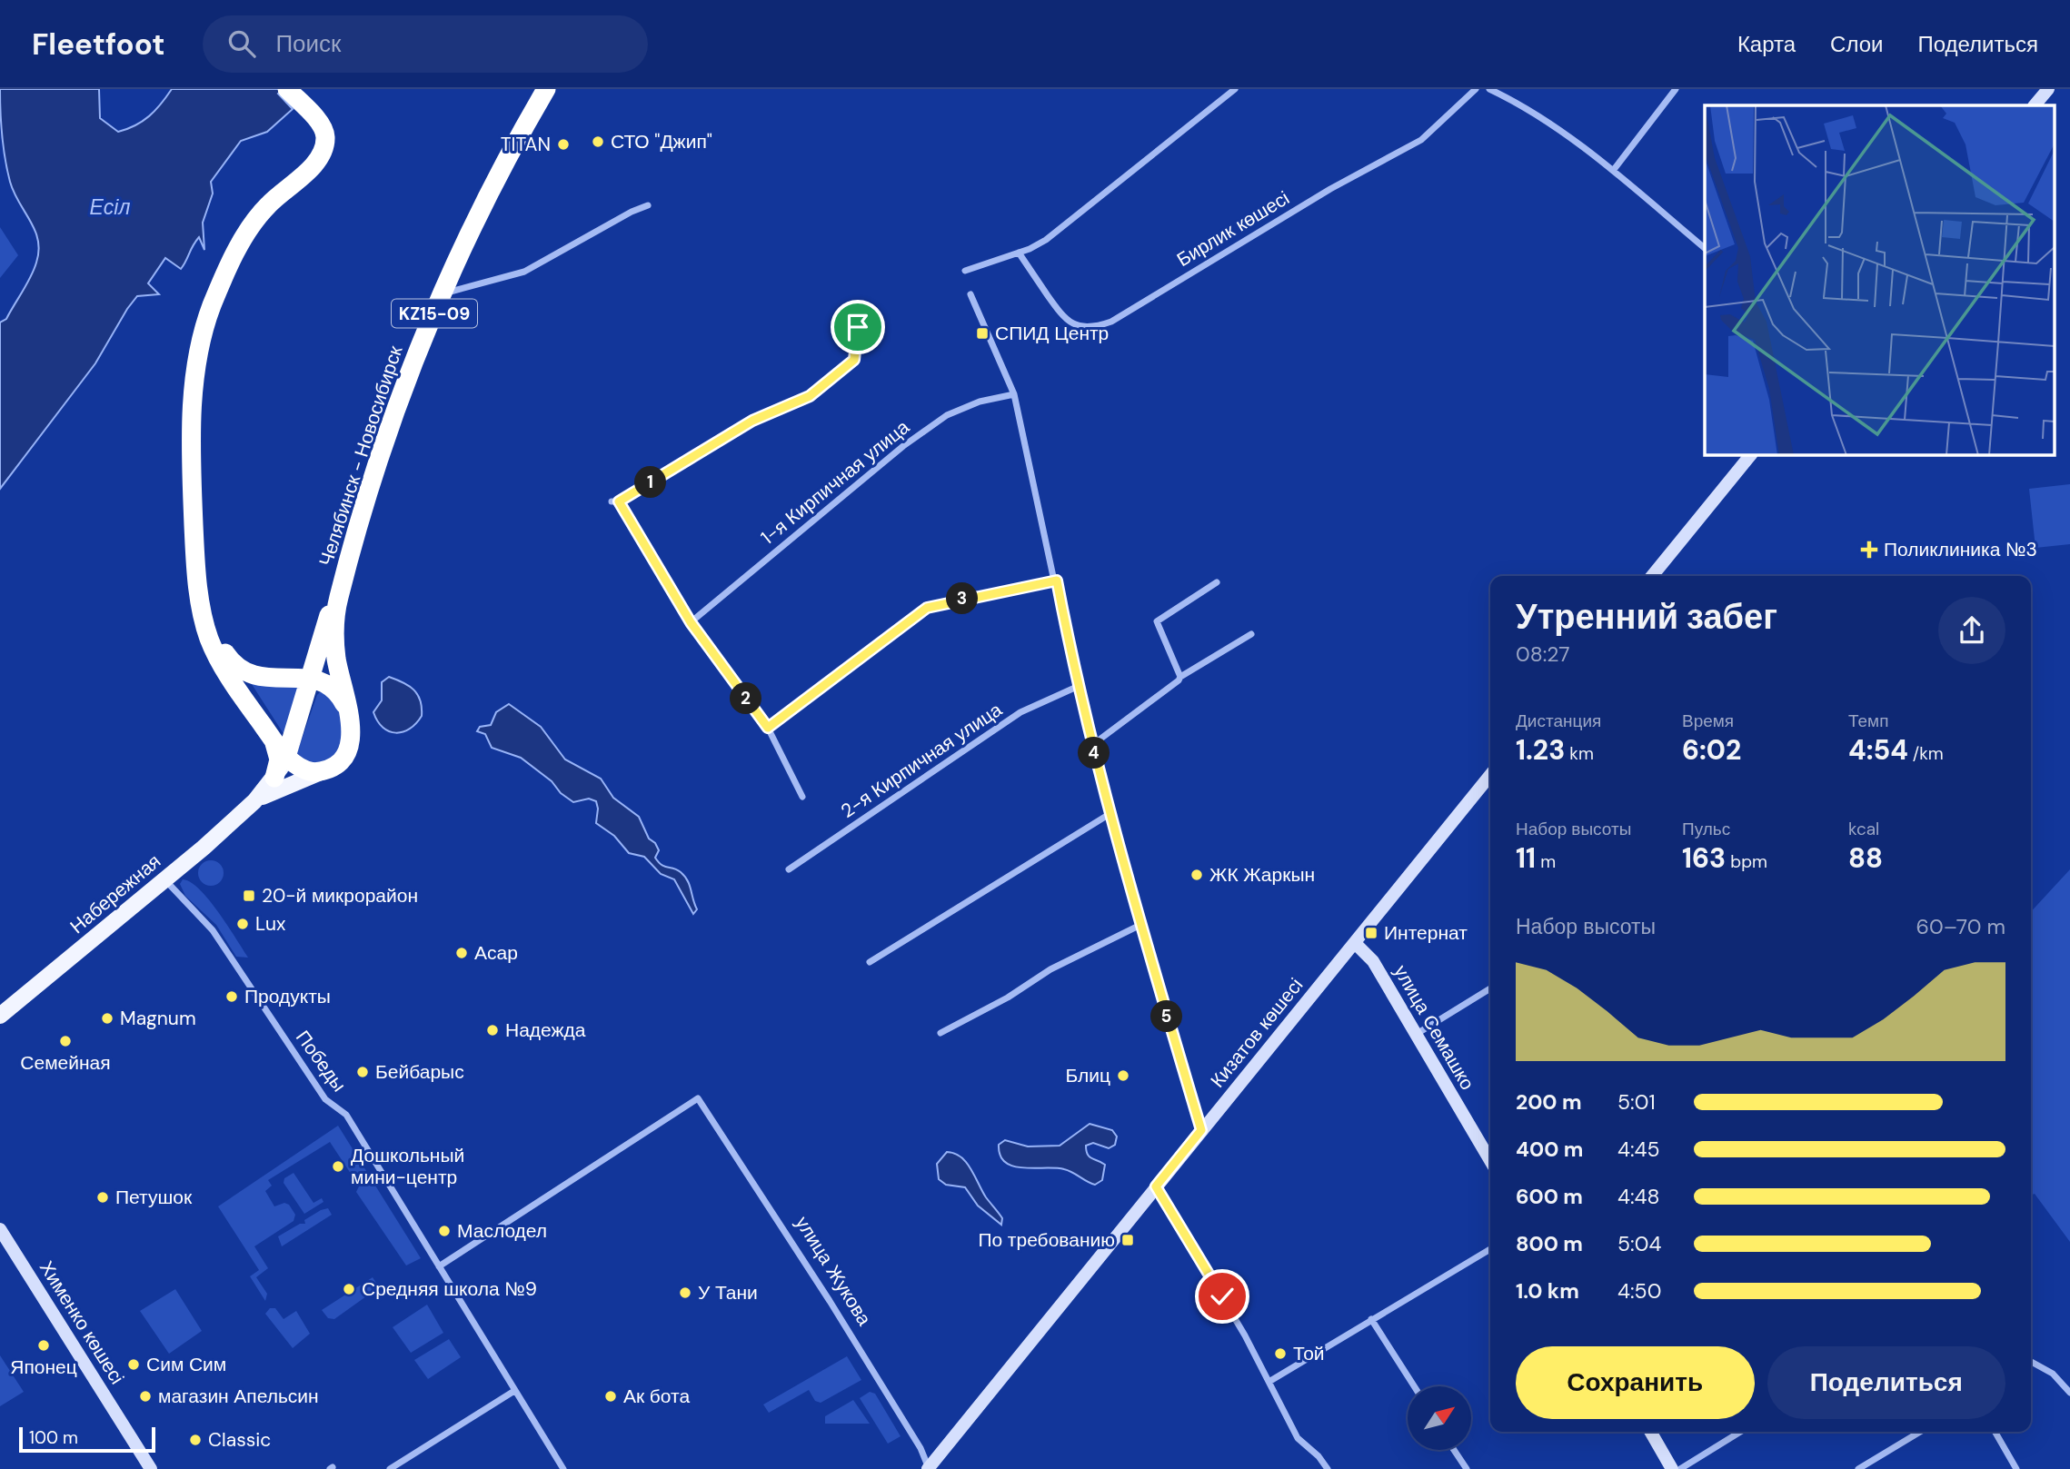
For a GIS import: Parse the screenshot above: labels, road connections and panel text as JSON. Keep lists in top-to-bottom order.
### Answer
{
  "streets": {
    "highway": ["KZ15-09", "Челябинск - Новосибирск"],
    "main road": [
      "Набережная",
      "улица Семашко",
      "Кизатов көшесі",
      "Хименко көшесі"
    ],
    "street": [
      "Бирлик көшесі",
      "1-я Кирпичная улица",
      "2-я Кирпичная улица",
      "Победы",
      "улица Жукова"
    ]
  },
  "crossings": [
    ["KZ15-09", "Челябинск - Новосибирск"],
    ["KZ15-09", "Набережная"],
    ["Челябинск - Новосибирск", "Набережная"],
    ["Набережная", "Победы"],
    ["улица Семашко", "Кизатов көшесі"],
    ["Кизатов көшесі", "улица Жукова"],
    ["Победы", "улица Жукова"]
  ],
  "water": ["Есіл"],
  "places": {
    "other": [
      "СТО \"Джип\"",
      "TITAN",
      "ЖК Жаркын",
      "Lux",
      "Асар",
      "Продукты",
      "Magnum",
      "Надежда",
      "Семейная",
      "Бейбарыс",
      "Блиц",
      "Дошкольный мини-центр",
      "Петушок",
      "Маслодел",
      "Средняя школа №9",
      "У Тани",
      "Японец",
      "Той",
      "Сим Сим",
      "магазин Апельсин",
      "Ак бота",
      "Classic"
    ],
    "transit": [
      "СПИД Центр",
      "20-й микрорайон",
      "Интернат",
      "По требованию"
    ],
    "health": ["Поликлиника №3"]
  },
  "scale_bar": "100 m",
  "north": "top right",
  "page": {
    "header": "Fleetfoot",
    "search": "Поиск",
    "nav": ["Карта", "Слои", "Поделиться"],
    "pins": [
      "1",
      "3",
      "2",
      "4",
      "5"
    ],
    "heading": ["Утренний забег", "08:27"],
    "stats": [
      ["Дистанция", "1.23 km"],
      ["Время", "6:02"],
      ["Темп", "4:54 /km"],
      ["Набор высоты", "11 m"],
      ["Пульс", "163 bpm"],
      ["kcal", "88"]
    ],
    "chart": ["Набор высоты", "60–70 m"],
    "list": [
      {
        "name": "200 m",
        "note": "5:01"
      },
      {
        "name": "400 m",
        "note": "4:45"
      },
      {
        "name": "600 m",
        "note": "4:48"
      },
      {
        "name": "800 m",
        "note": "5:04"
      },
      {
        "name": "1.0 km",
        "note": "4:50"
      }
    ],
    "buttons": ["Сохранить", "Поделиться"],
    "scale": "100 m"
  }
}
